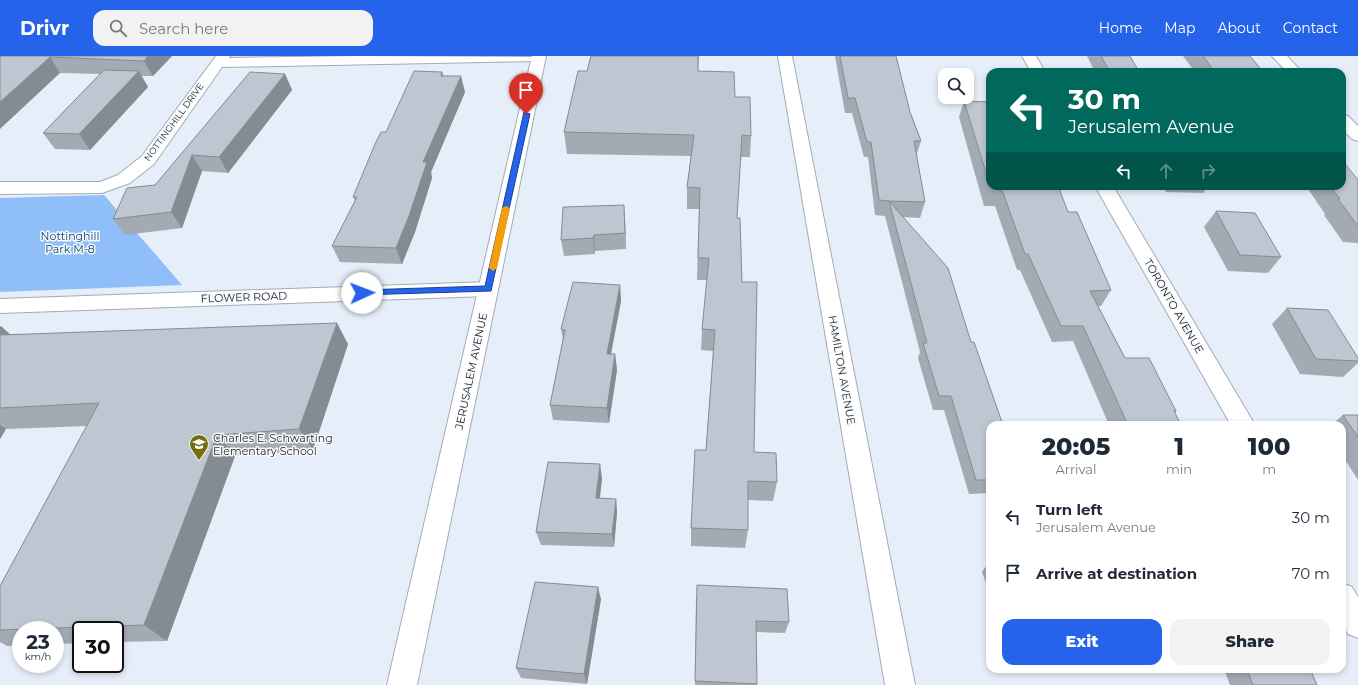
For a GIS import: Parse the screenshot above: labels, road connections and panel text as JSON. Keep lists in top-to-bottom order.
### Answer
{
  "streets": {
    "street": [
      "NOTTINGHILL DRIVE",
      "FLOWER ROAD",
      "TORONTO AVENUE",
      "HAMILTON AVENUE",
      "JERUSALEM AVENUE"
    ]
  },
  "crossings": [
    ["FLOWER ROAD", "JERUSALEM AVENUE"]
  ],
  "parks": ["Nottinghill Park M-8"],
  "places": {
    "school or university": ["Charles E. Schwarting Elementary School"]
  },
  "page": {
    "header": "Drivr",
    "search": "Search here",
    "nav": [
      "Home",
      "Map",
      "About",
      "Contact"
    ],
    "turn": ["30 m", "Jerusalem Avenue"],
    "eta": [
      "20:05",
      "Arrival",
      "1",
      "min",
      "100",
      "m"
    ],
    "list": [
      {
        "name": "Turn left",
        "note": "Jerusalem Avenue",
        "value": "30 m"
      },
      {
        "name": "Arrive at destination",
        "value": "70 m"
      }
    ],
    "buttons": ["Exit", "Share"],
    "speed": "23 km/h",
    "limit": "30"
  }
}
